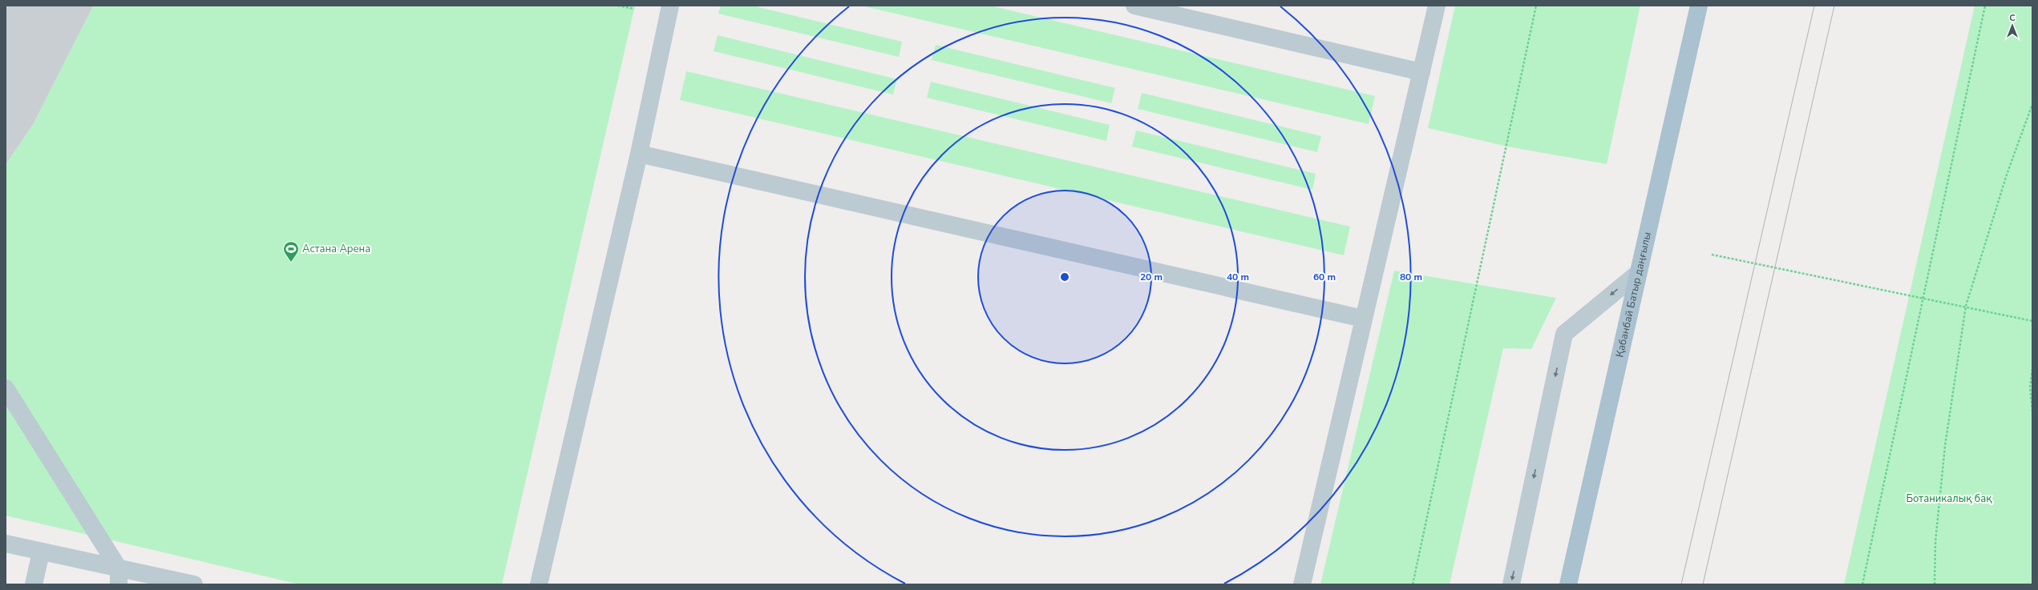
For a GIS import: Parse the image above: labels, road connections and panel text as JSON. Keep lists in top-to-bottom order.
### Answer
{
  "streets": {
    "main road": ["Қабанбай Батыр даңғылы"]
  },
  "parks": ["Ботаникалық бақ"],
  "places": {
    "sports": ["Астана Арена"]
  },
  "north": "top",
  "rings": [
    "20 m",
    "40 m",
    "60 m",
    "80 m"
  ]
}
